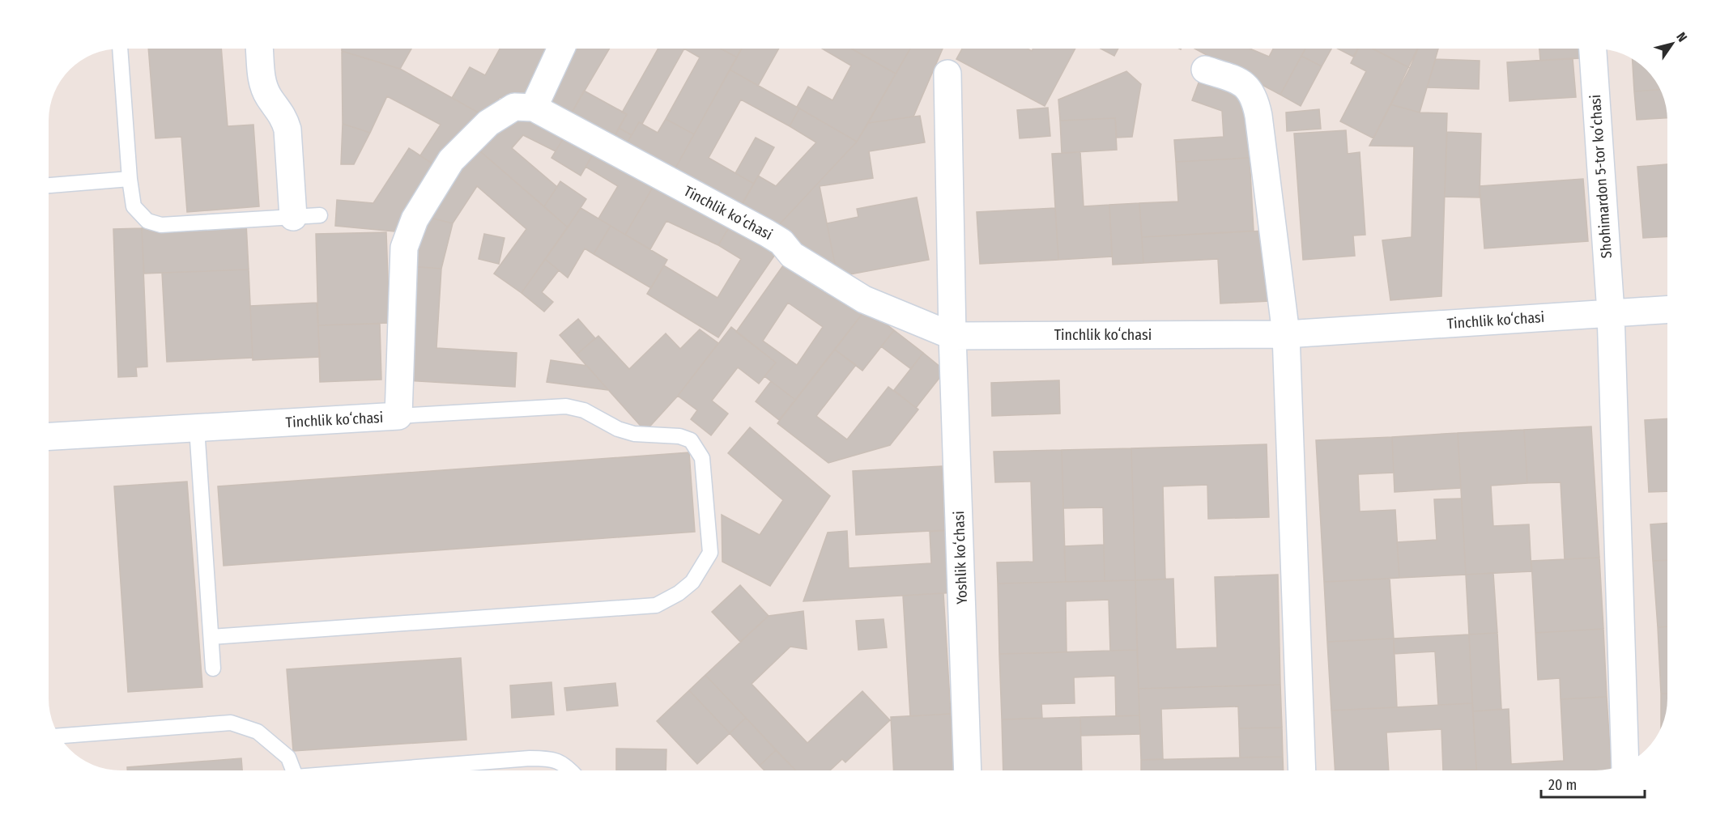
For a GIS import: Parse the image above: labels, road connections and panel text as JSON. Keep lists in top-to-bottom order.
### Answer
{
  "streets": {
    "street": ["Shohimardon 5-tor koʻchasi", "Tinchlik koʻchasi", "Yoshlik koʻchasi"]
  },
  "crossings": [
    ["Shohimardon 5-tor koʻchasi", "Tinchlik koʻchasi"],
    ["Tinchlik koʻchasi", "Yoshlik koʻchasi"]
  ],
  "scale_bar": "20 m",
  "north": "top right"
}
